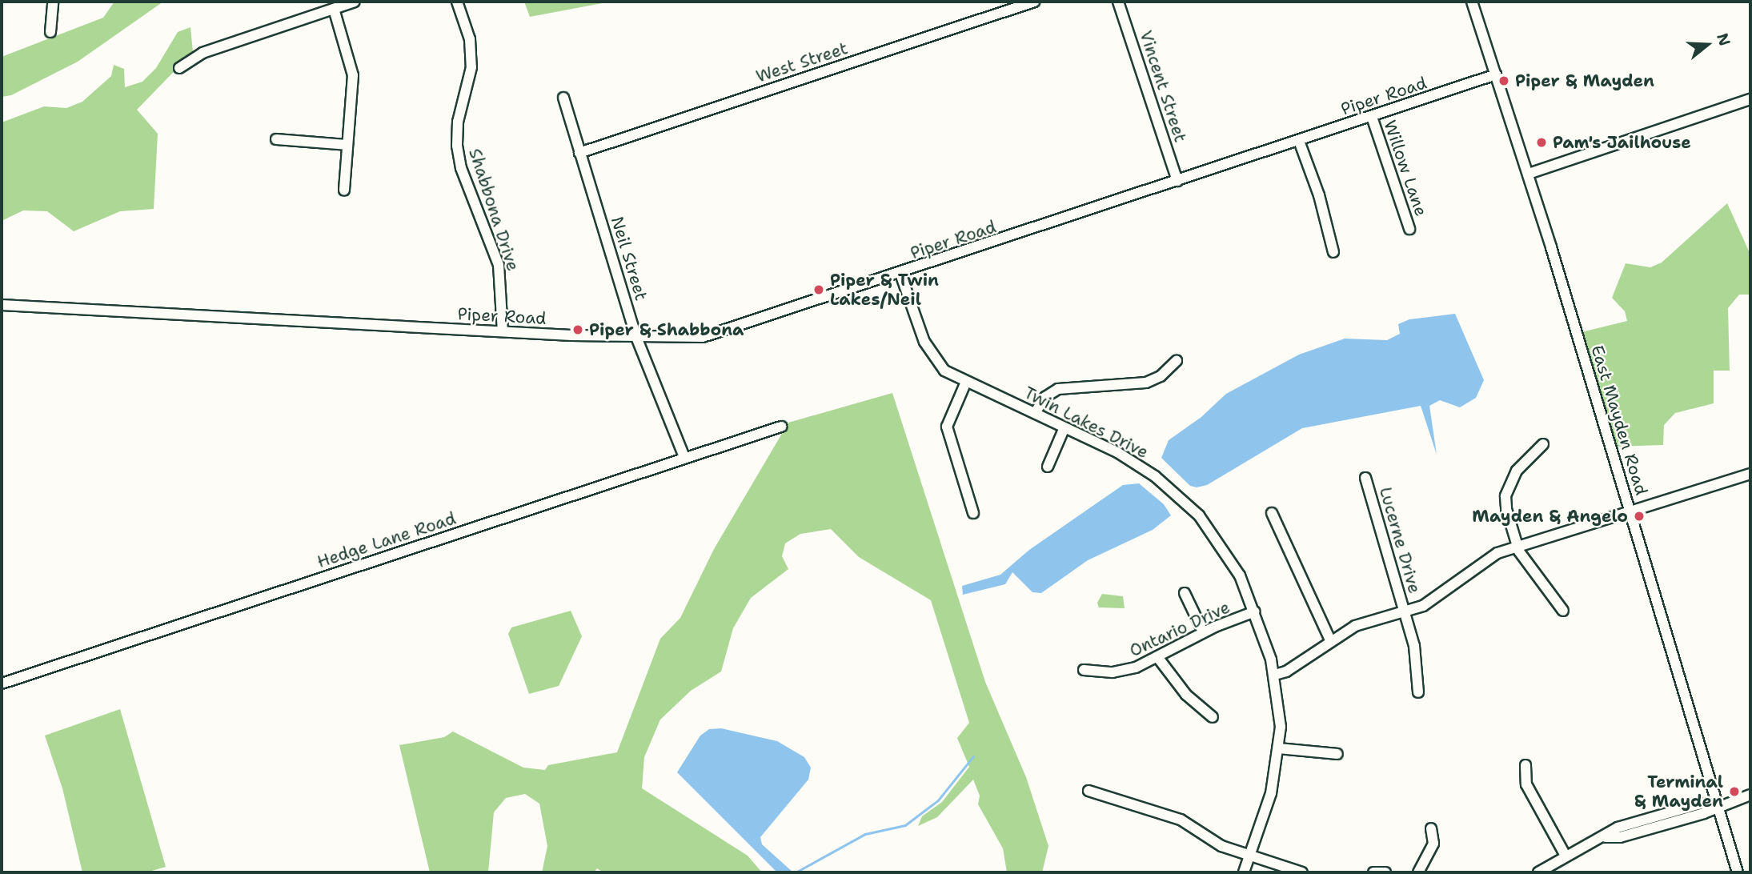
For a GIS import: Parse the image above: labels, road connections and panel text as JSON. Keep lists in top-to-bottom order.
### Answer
{
  "streets": {
    "street": [
      "West Street",
      "Vincent Street",
      "Piper Road",
      "Willow Lane",
      "Shabbona Drive",
      "Neil Street",
      "East Mayden Road",
      "Twin Lakes Drive",
      "Hedge Lane Road",
      "Lucerne Drive",
      "Ontario Drive"
    ]
  },
  "crossings": [
    ["West Street", "Neil Street"],
    ["Vincent Street", "Piper Road"],
    ["Piper Road", "Willow Lane"],
    ["Piper Road", "Shabbona Drive"],
    ["Piper Road", "Neil Street"],
    ["Piper Road", "East Mayden Road"],
    ["Piper Road", "Twin Lakes Drive"],
    ["Neil Street", "Hedge Lane Road"],
    ["Twin Lakes Drive", "Ontario Drive"]
  ],
  "places": [
    "Piper & Mayden",
    "Pam's Jailhouse",
    "Piper & Twin Lakes/Neil",
    "Piper & Shabbona",
    "Mayden & Angelo",
    "Terminal & Mayden"
  ],
  "north": "right"
}
